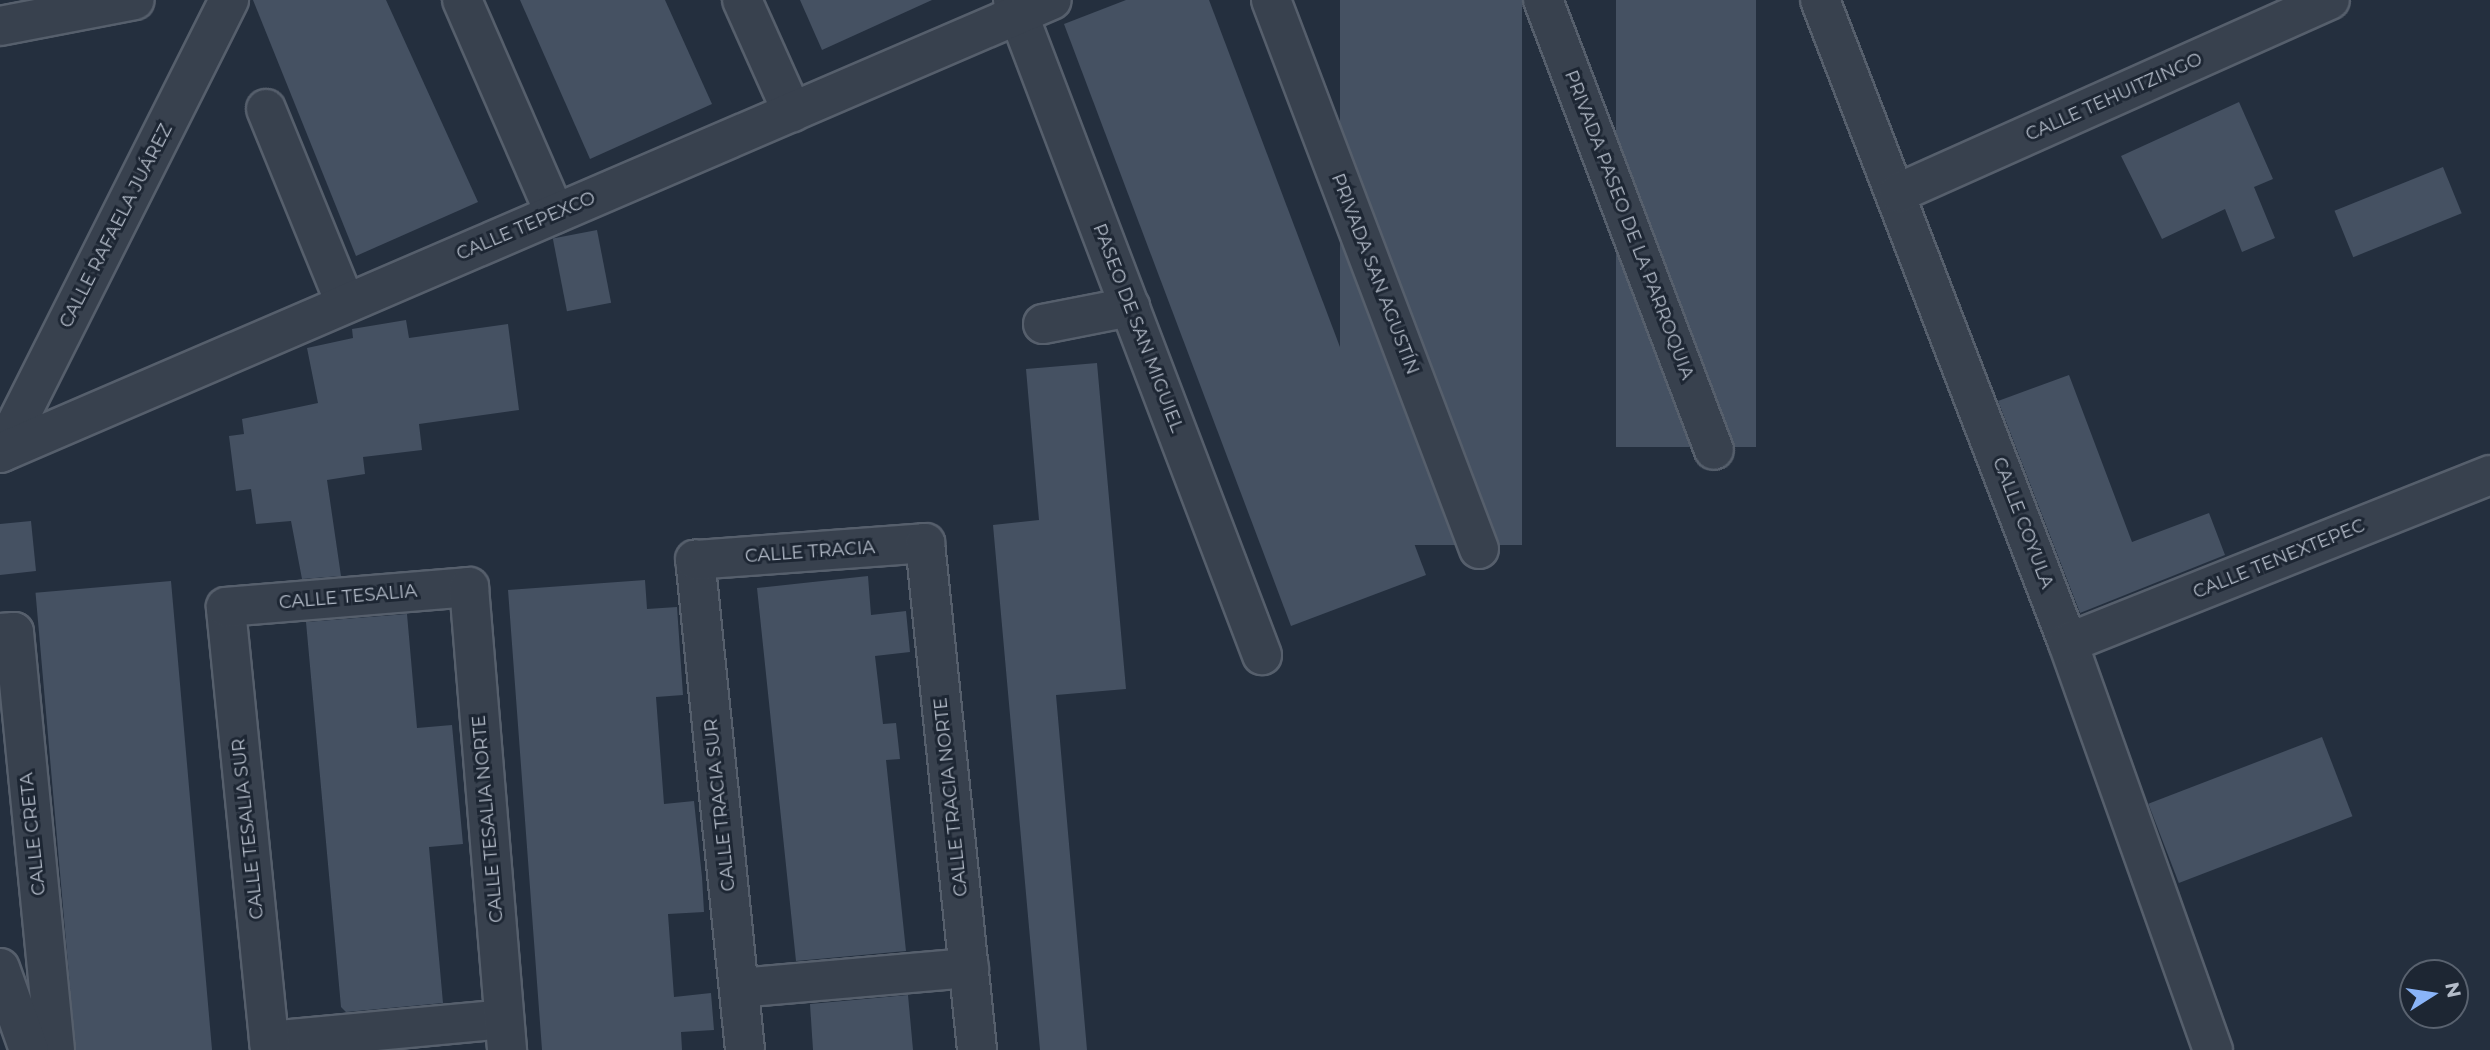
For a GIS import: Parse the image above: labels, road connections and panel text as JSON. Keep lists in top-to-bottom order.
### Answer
{
  "streets": {
    "street": [
      "CALLE TEHUITZINGO",
      "PRIVADA PASEO DE LA PARROQUIA",
      "CALLE RAFAELA JUÁREZ",
      "CALLE TEPEXCO",
      "PRIVADA SAN AGUSTÍN",
      "PASEO DE SAN MIGUIEL",
      "CALLE COYULA",
      "CALLE TRACIA",
      "CALLE TENEXTEPEC",
      "CALLE TESALIA",
      "CALLE TRACIA NORTE",
      "CALLE TRACIA SUR",
      "CALLE TESALIA NORTE",
      "CALLE TESALIA SUR",
      "CALLE CRETA"
    ]
  },
  "crossings": [
    ["CALLE TEHUITZINGO", "CALLE COYULA"],
    ["CALLE RAFAELA JUÁREZ", "CALLE TEPEXCO"],
    ["CALLE TEPEXCO", "PASEO DE SAN MIGUIEL"],
    ["CALLE COYULA", "CALLE TENEXTEPEC"],
    ["CALLE TRACIA", "CALLE TRACIA NORTE"],
    ["CALLE TRACIA", "CALLE TRACIA SUR"],
    ["CALLE TESALIA", "CALLE TESALIA NORTE"],
    ["CALLE TESALIA", "CALLE TESALIA SUR"]
  ],
  "north": "right"
}
